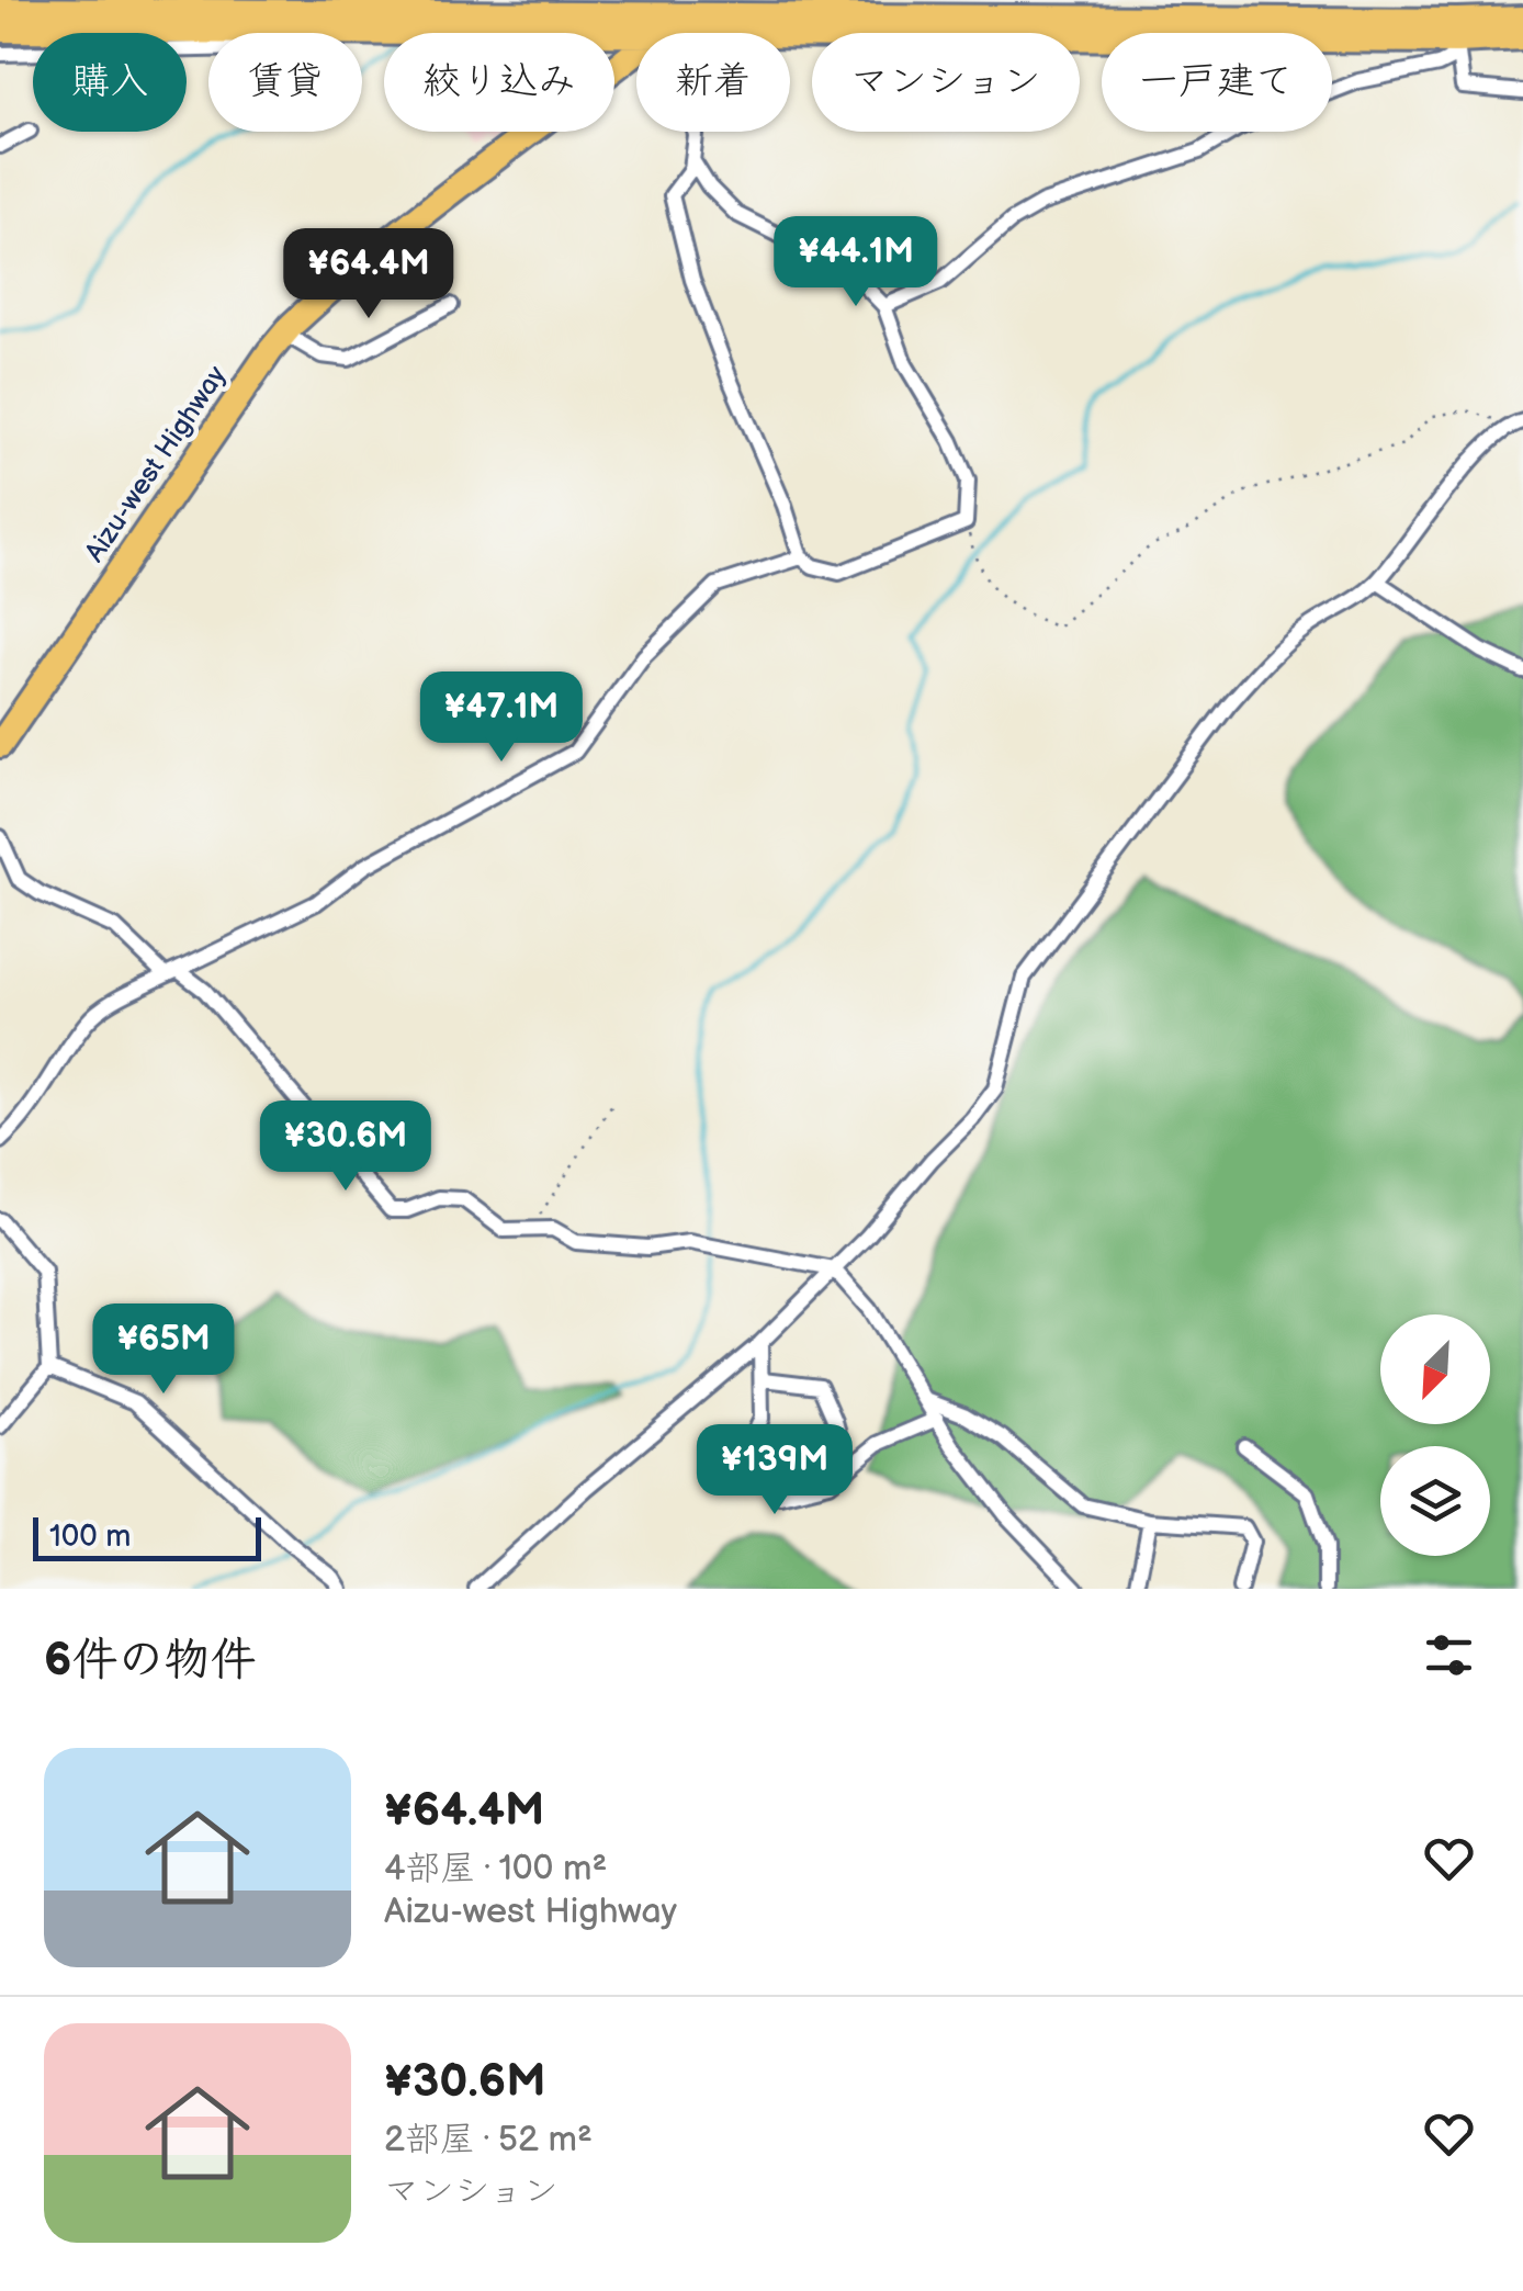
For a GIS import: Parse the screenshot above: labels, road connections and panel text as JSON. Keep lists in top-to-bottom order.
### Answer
{
  "streets": {
    "highway": ["Aizu-west Highway"]
  },
  "scale_bar": "100 m",
  "north": "bottom left",
  "page": {
    "chip": [
      "購入",
      "賃貸",
      "絞り込み",
      "新着",
      "マンション",
      "一戸建て"
    ],
    "price": [
      "¥44.1M",
      "¥64.4M",
      "¥47.1M",
      "¥30.6M",
      "¥65M",
      "¥139M"
    ],
    "scale": "100 m",
    "heading": "6件の物件",
    "list": [
      {
        "name": "¥64.4M",
        "note": "4部屋 · 100 m² · Aizu-west Highway"
      },
      {
        "name": "¥30.6M",
        "note": "2部屋 · 52 m² · マンション"
      }
    ]
  }
}
